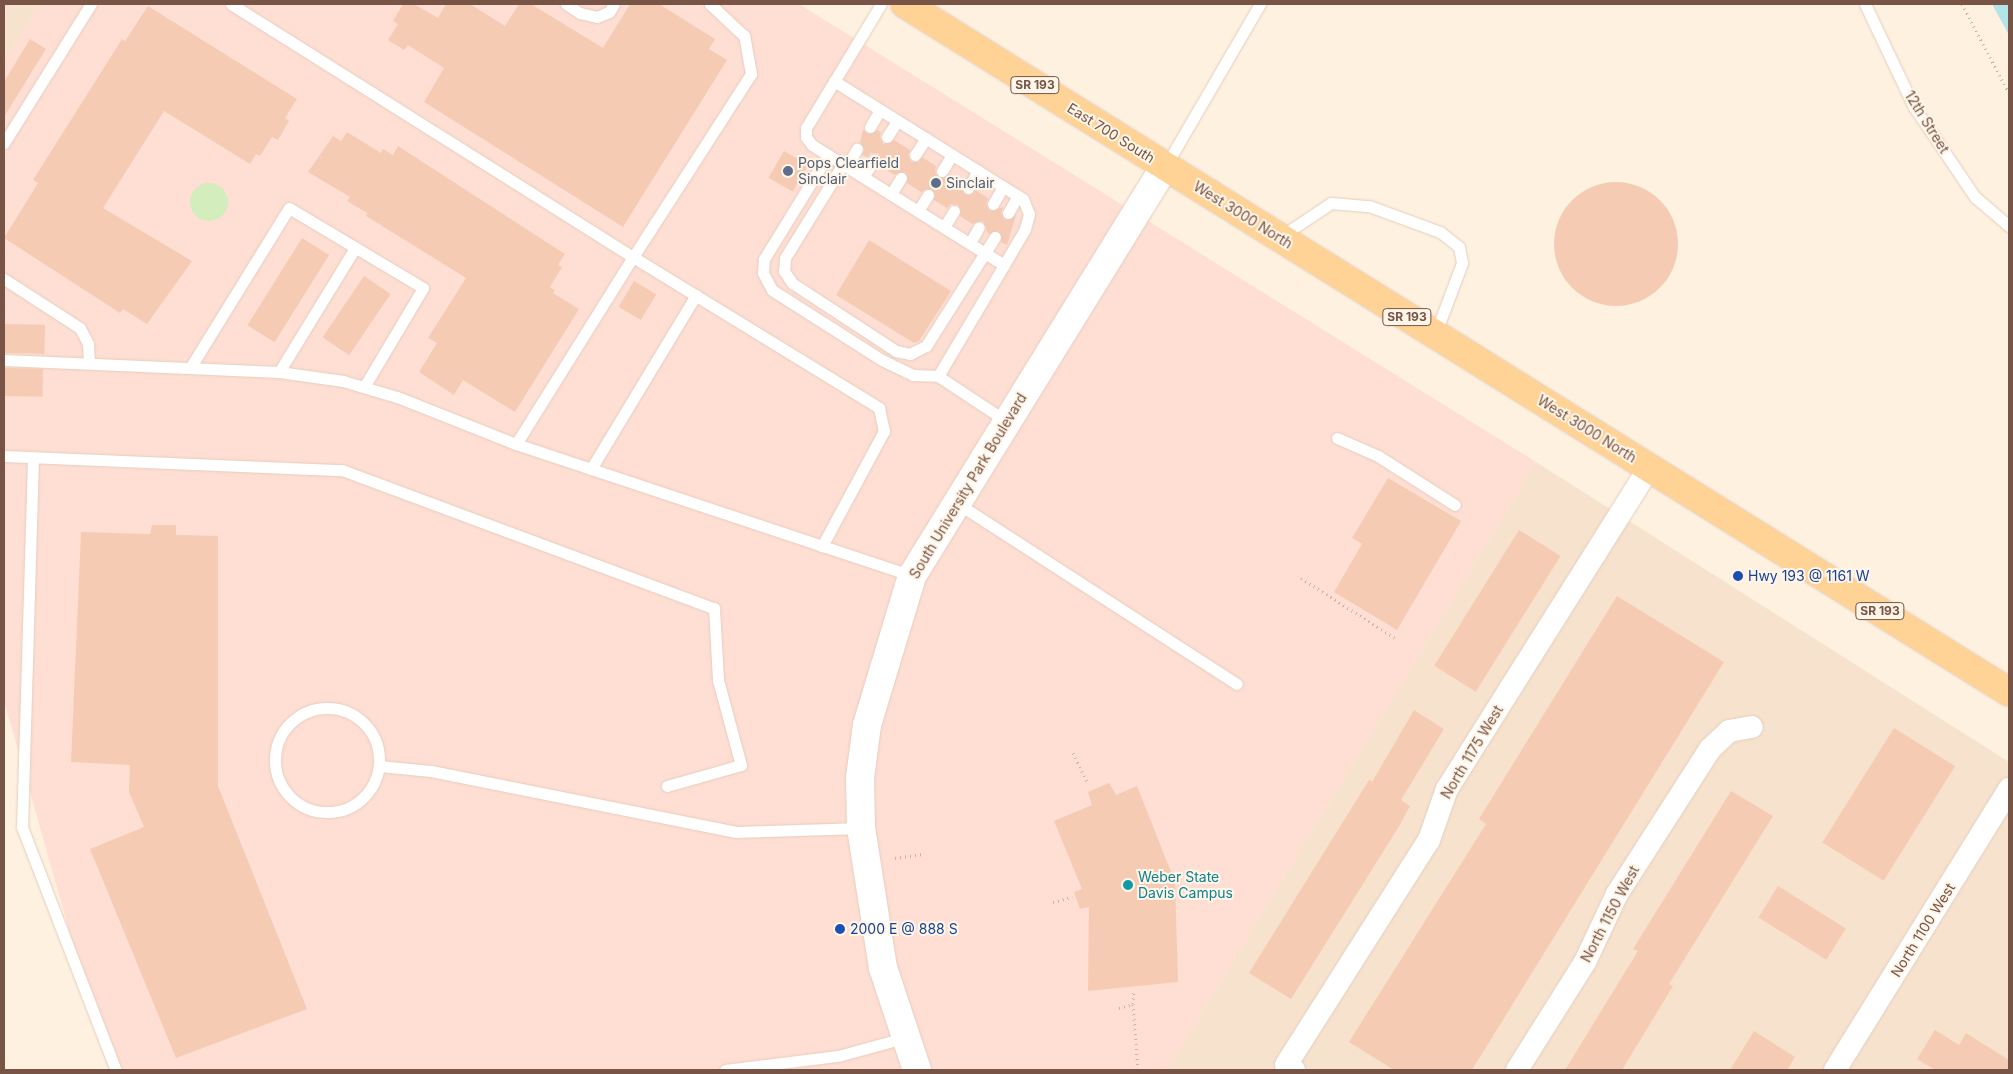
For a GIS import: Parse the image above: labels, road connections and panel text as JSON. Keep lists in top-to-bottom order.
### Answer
{
  "streets": {
    "main road": ["SR 193", "East 700 South", "West 3000 North"],
    "street": [
      "South University Park Boulevard",
      "North 1175 West",
      "North 1150 West",
      "North 1100 West"
    ],
    "lane": ["12th Street"]
  },
  "crossings": [
    ["East 700 South", "West 3000 North"],
    ["East 700 South", "South University Park Boulevard"],
    ["West 3000 North", "South University Park Boulevard"],
    ["West 3000 North", "North 1175 West"]
  ],
  "places": [
    "Pops Clearfield Sinclair",
    "Sinclair",
    "Hwy 193 @ 1161 W",
    "Weber State Davis Campus",
    "2000 E @ 888 S"
  ]
}
